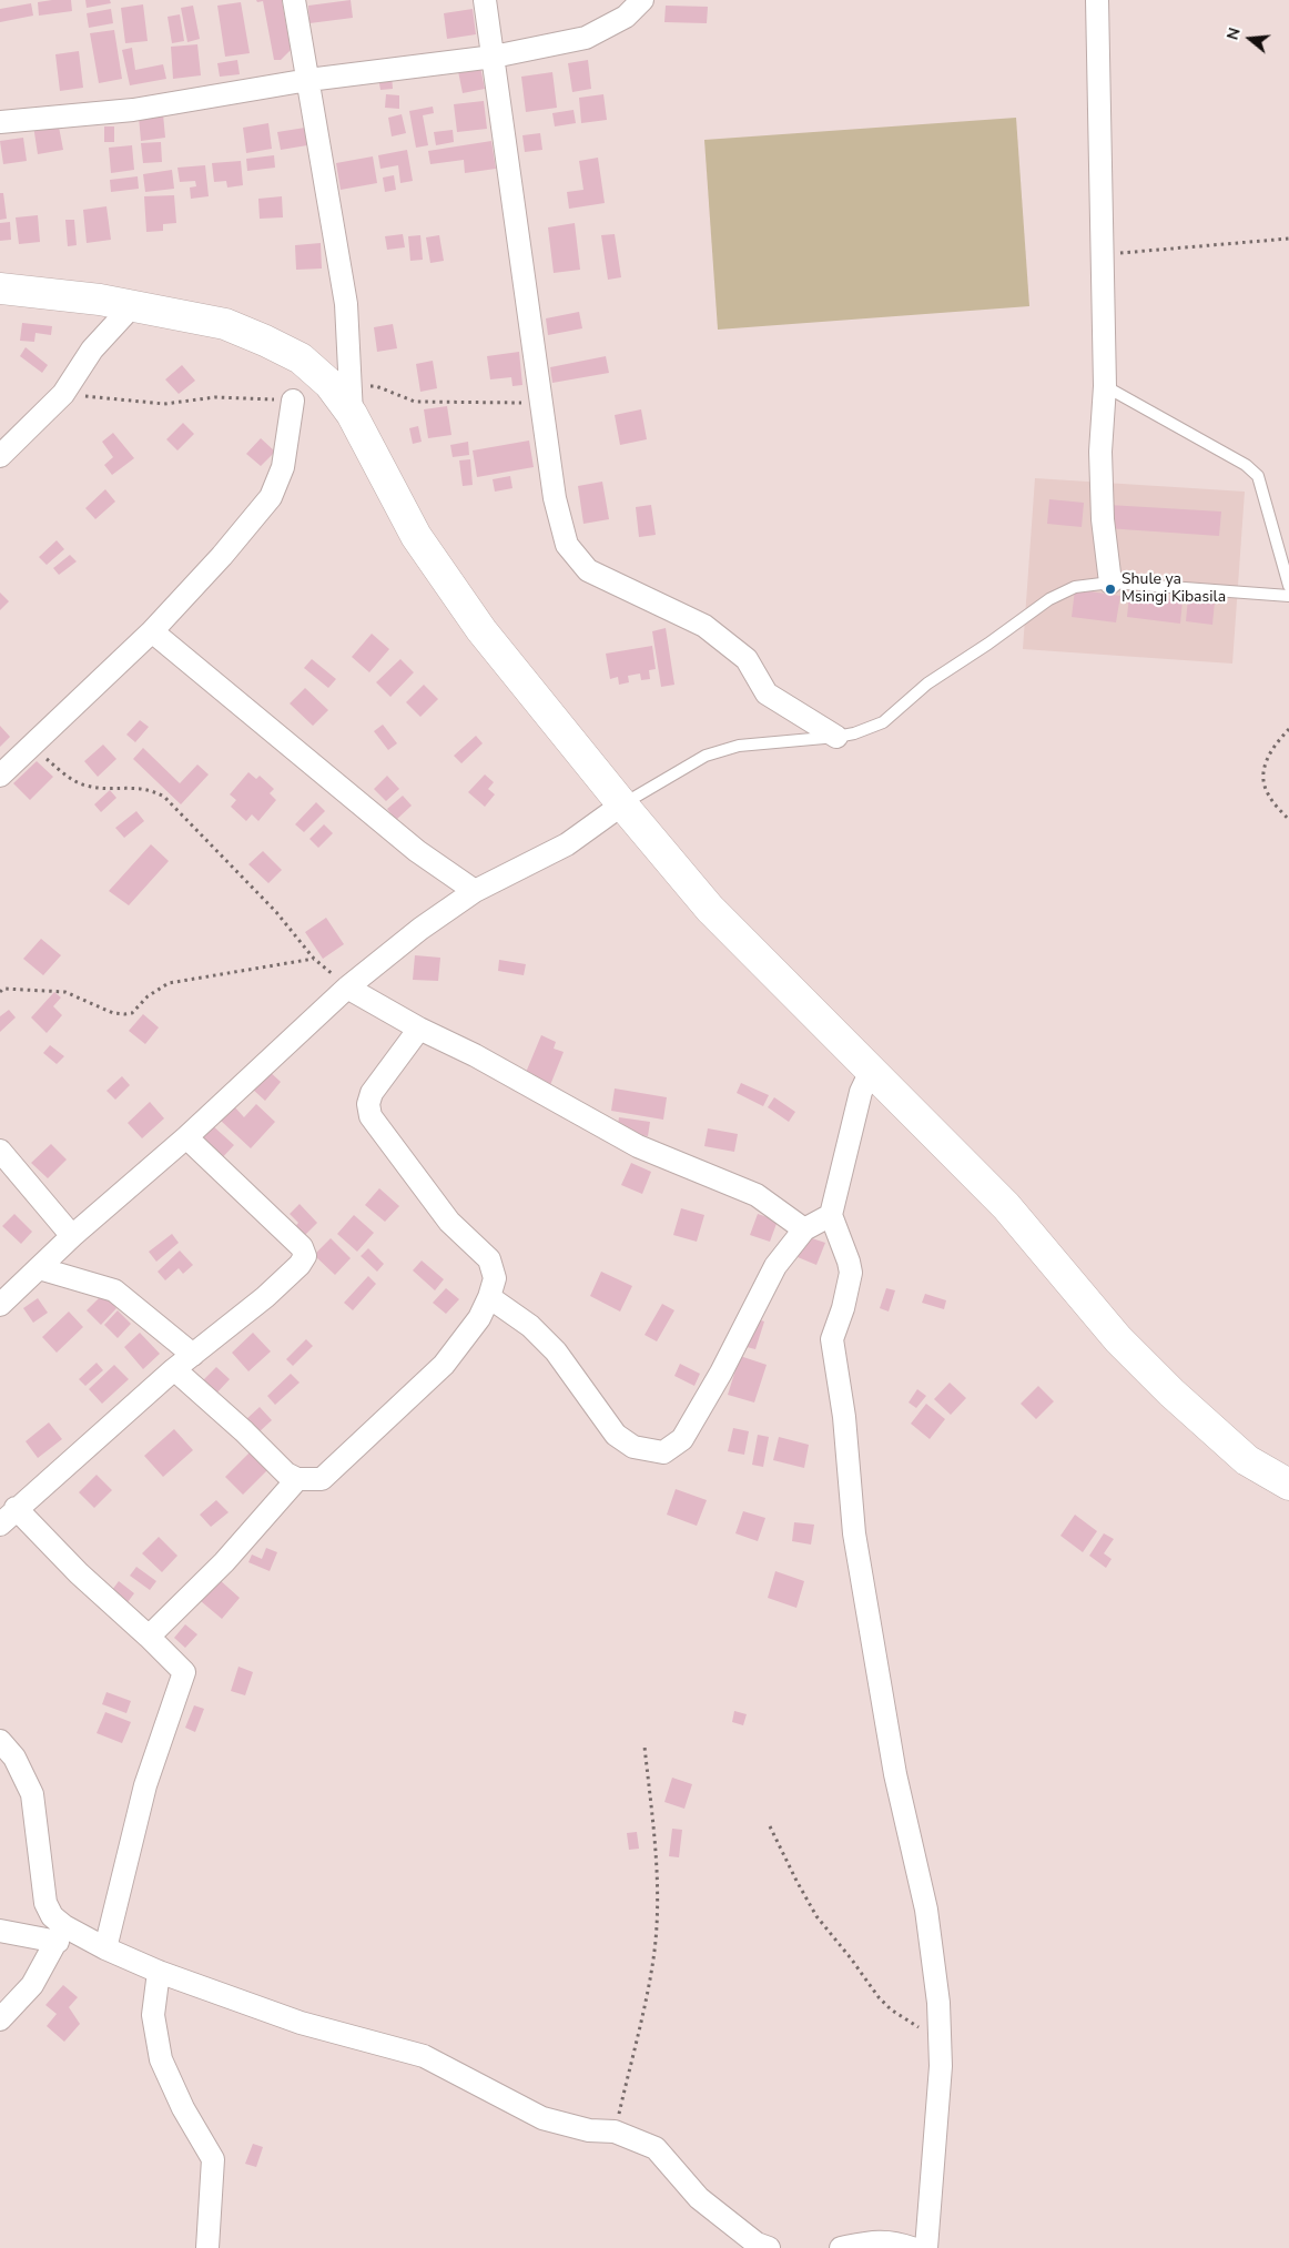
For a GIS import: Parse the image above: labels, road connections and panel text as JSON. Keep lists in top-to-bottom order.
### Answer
{
  "places": ["Shule ya Msingi Kibasila"],
  "north": "left"
}
